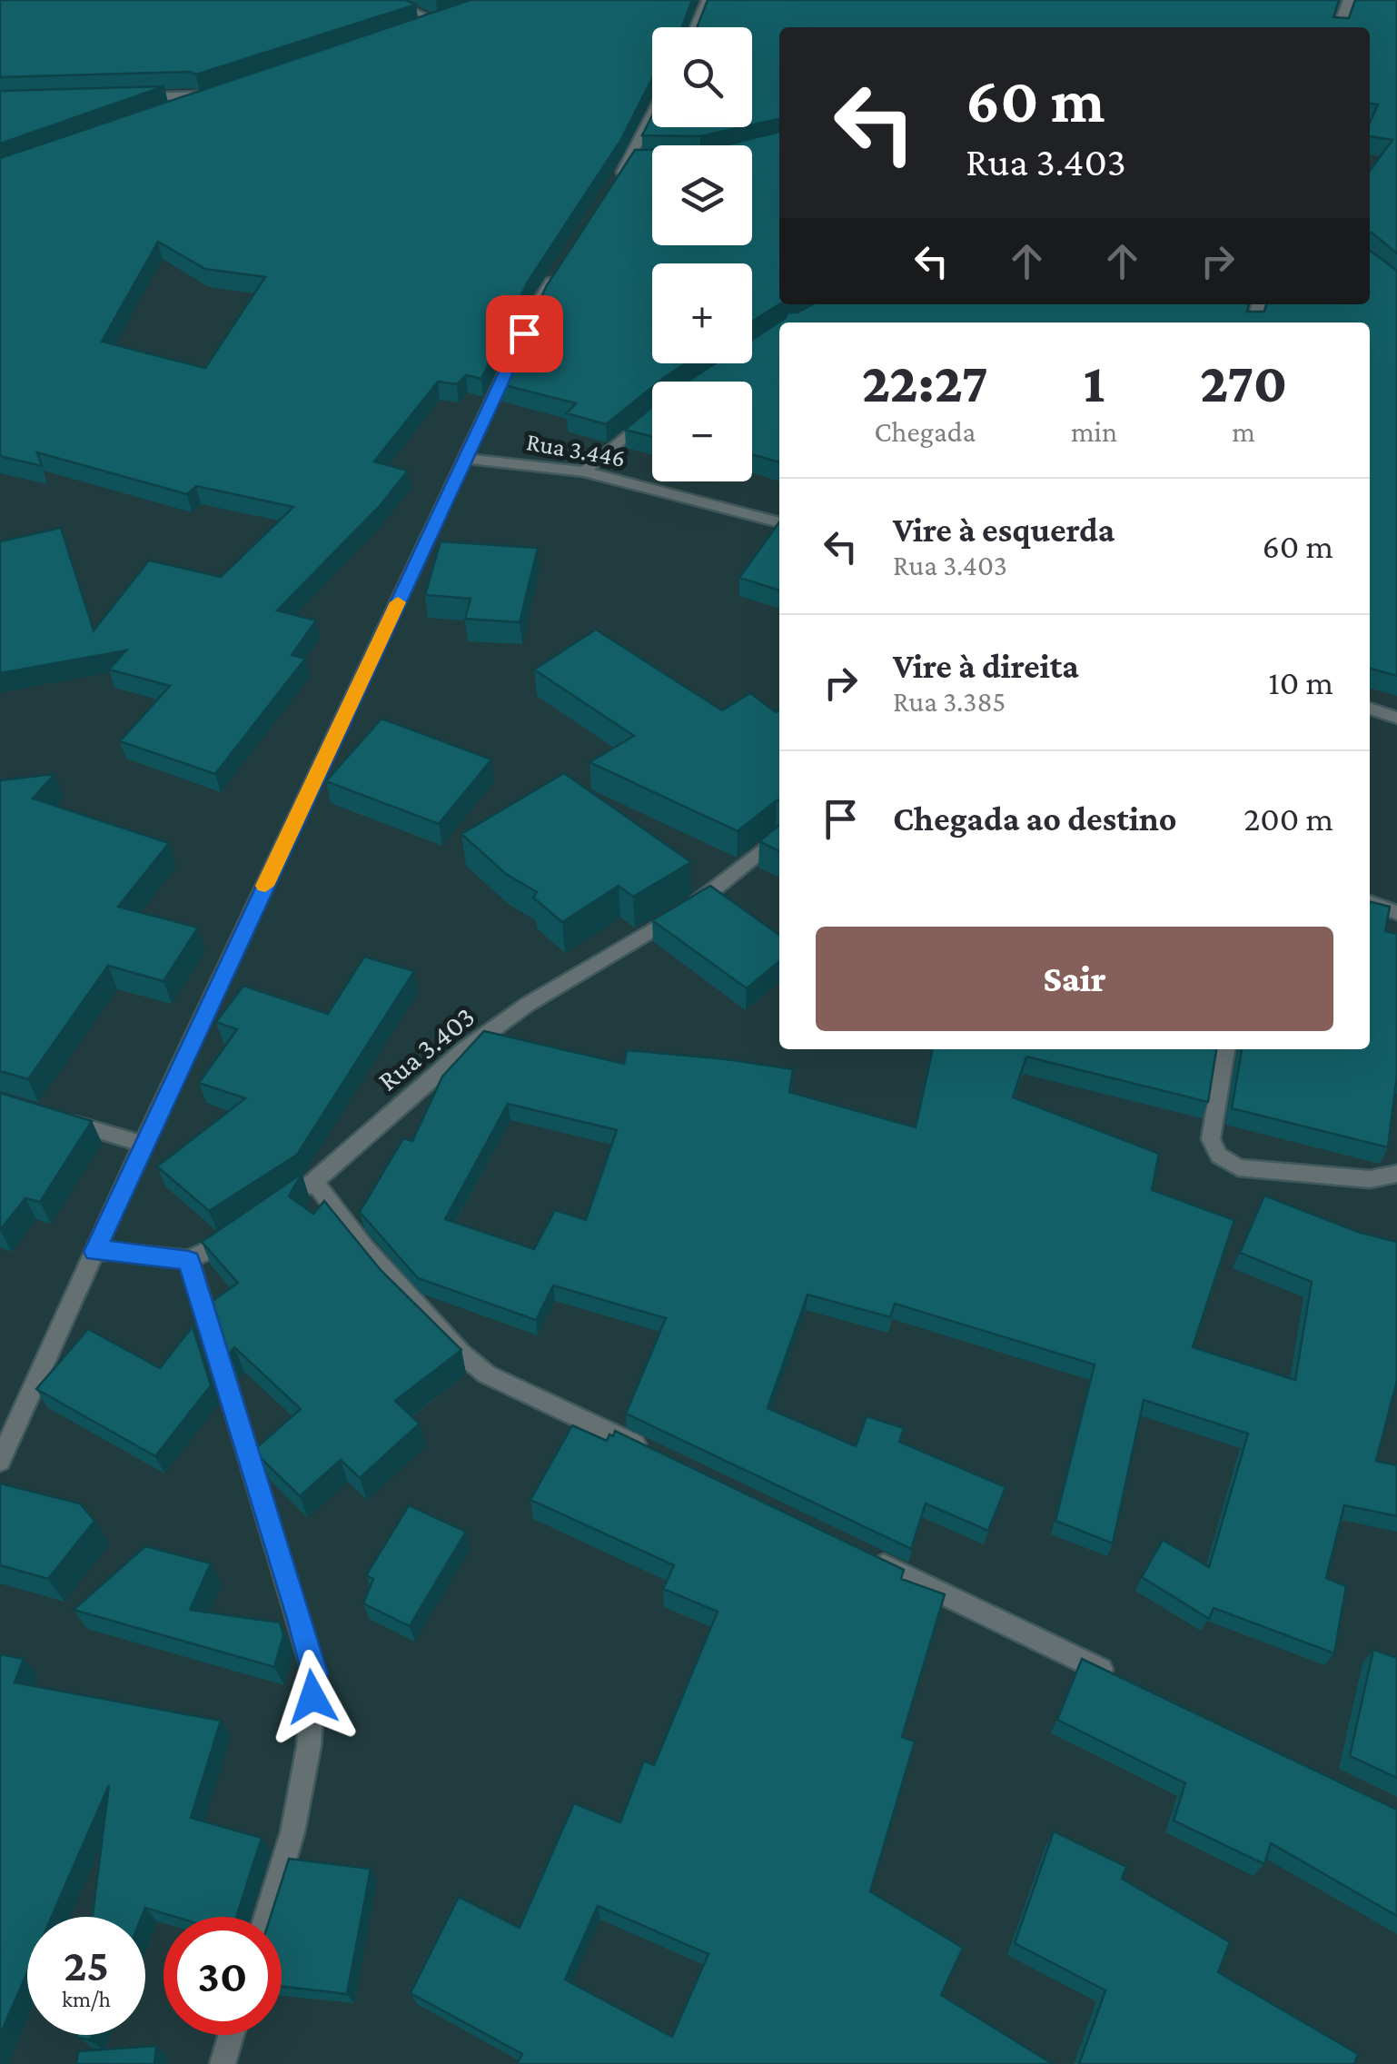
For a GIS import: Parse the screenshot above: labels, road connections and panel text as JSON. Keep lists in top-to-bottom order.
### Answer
{
  "streets": {
    "street": ["Rua 3.446", "Rua 3.403"]
  },
  "page": {
    "map_buttons": ["+", "−"],
    "turn": ["60 m", "Rua 3.403"],
    "eta": [
      "22:27",
      "Chegada",
      "1",
      "min",
      "270",
      "m"
    ],
    "list": [
      {
        "name": "Vire à esquerda",
        "note": "Rua 3.403",
        "value": "60 m"
      },
      {
        "name": "Vire à direita",
        "note": "Rua 3.385",
        "value": "10 m"
      },
      {
        "name": "Chegada ao destino",
        "value": "200 m"
      }
    ],
    "buttons": "Sair",
    "speed": "25 km/h",
    "limit": "30"
  }
}
